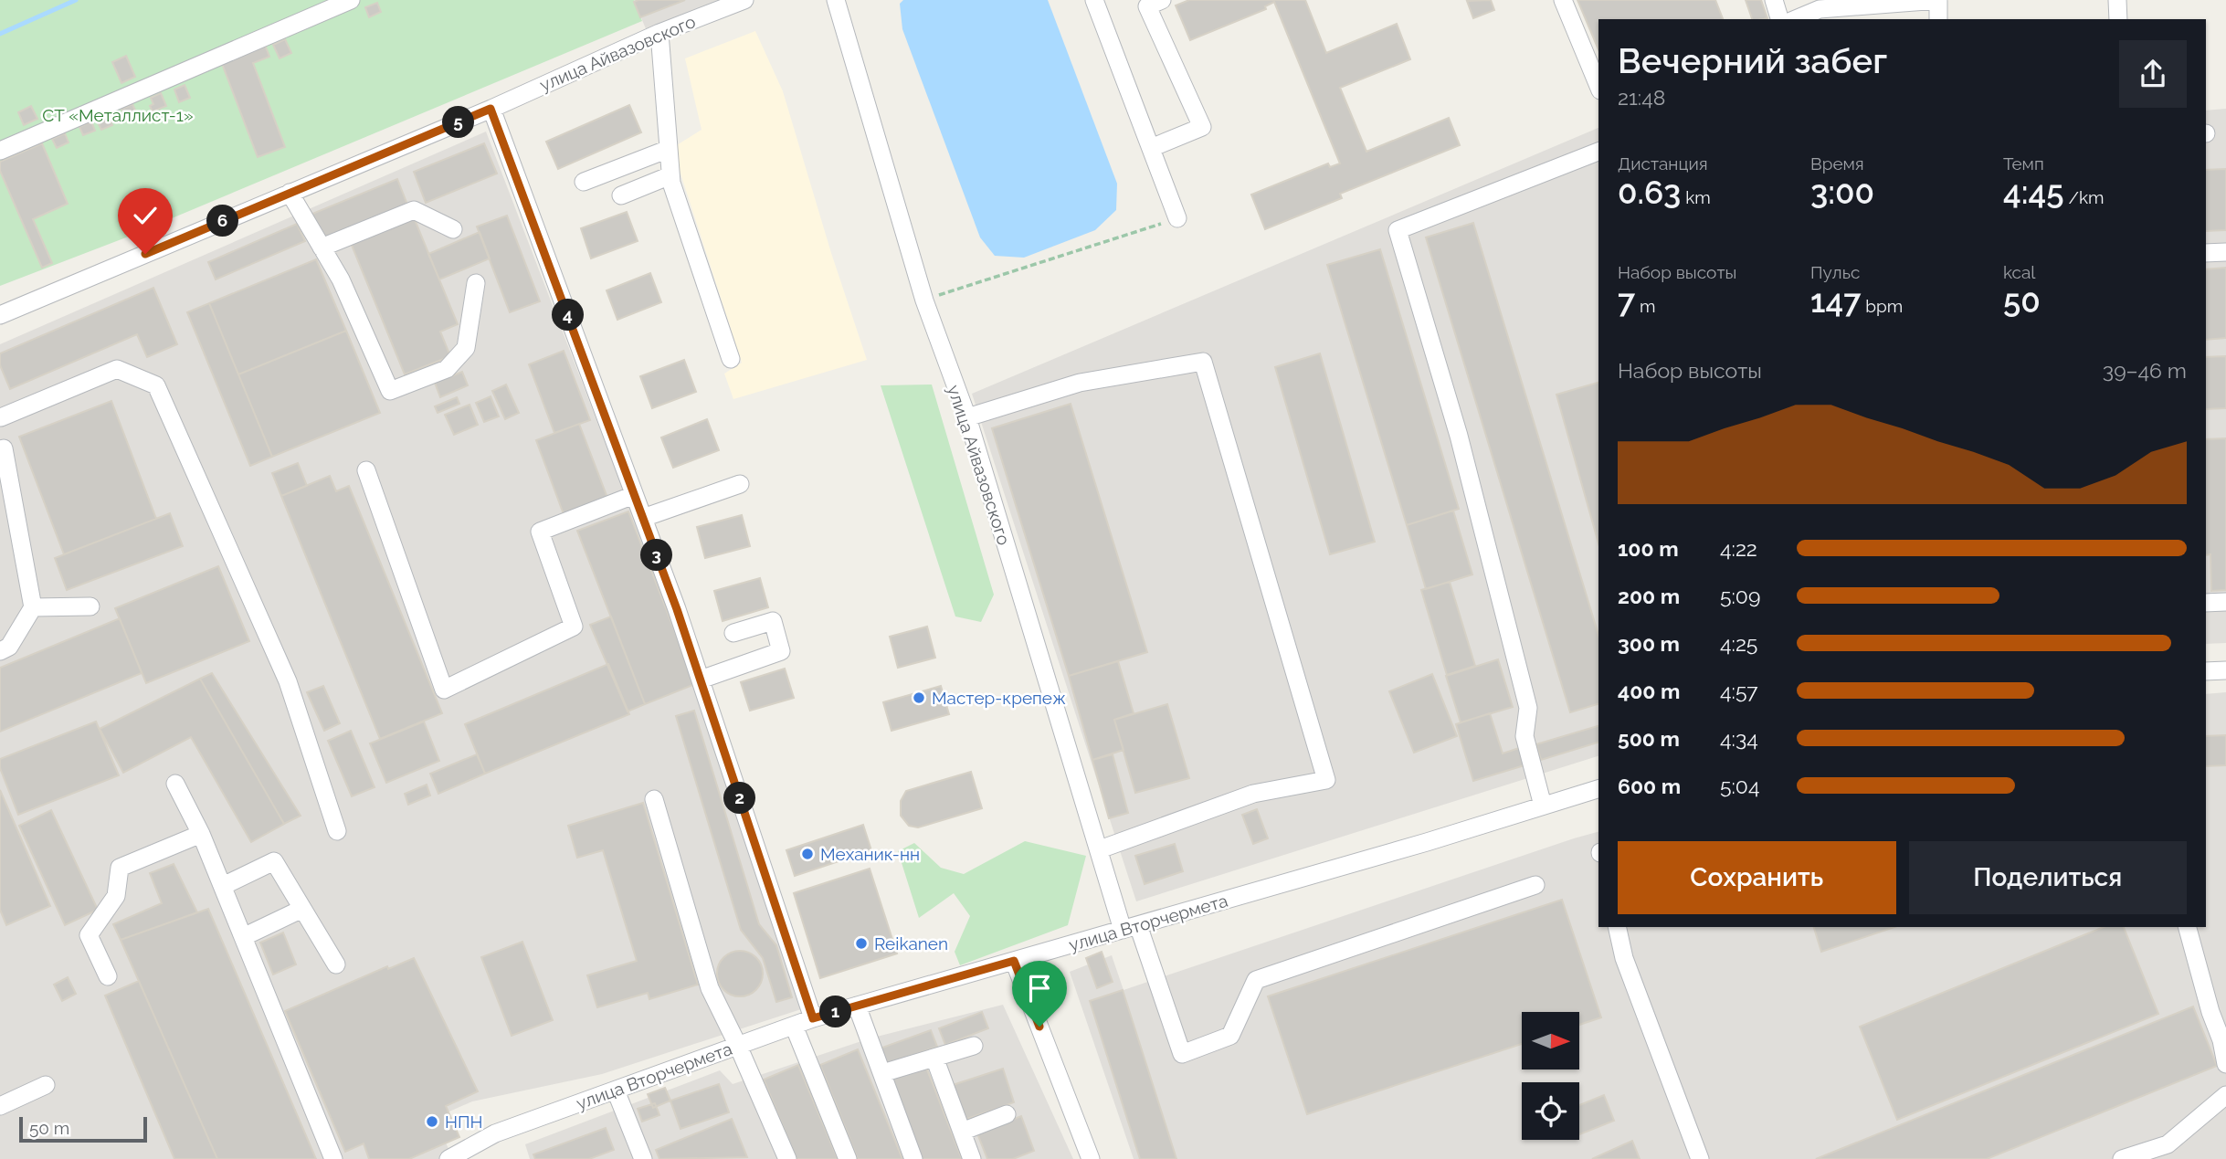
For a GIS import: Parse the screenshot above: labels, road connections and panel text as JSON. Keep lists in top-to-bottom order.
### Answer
{
  "streets": {
    "street": ["улица Айвазовского", "улица Вторчермета"]
  },
  "crossings": [
    ["улица Айвазовского", "улица Вторчермета"]
  ],
  "parks": ["СТ «Металлист-1»"],
  "places": [
    "Мастер-крепеж",
    "Механик-нн",
    "Reikanen",
    "НПН"
  ],
  "scale_bar": "50 m",
  "north": "right",
  "page": {
    "heading": ["Вечерний забег", "21:48"],
    "pins": [
      "5",
      "6",
      "4",
      "3",
      "2",
      "1"
    ],
    "stats": [
      ["Дистанция", "0.63 km"],
      ["Время", "3:00"],
      ["Темп", "4:45 /km"],
      ["Набор высоты", "7 m"],
      ["Пульс", "147 bpm"],
      ["kcal", "50"]
    ],
    "chart": ["Набор высоты", "39–46 m"],
    "list": [
      {
        "name": "100 m",
        "note": "4:22"
      },
      {
        "name": "200 m",
        "note": "5:09"
      },
      {
        "name": "300 m",
        "note": "4:25"
      },
      {
        "name": "400 m",
        "note": "4:57"
      },
      {
        "name": "500 m",
        "note": "4:34"
      },
      {
        "name": "600 m",
        "note": "5:04"
      }
    ],
    "buttons": ["Сохранить", "Поделиться"],
    "scale": "50 m"
  }
}
